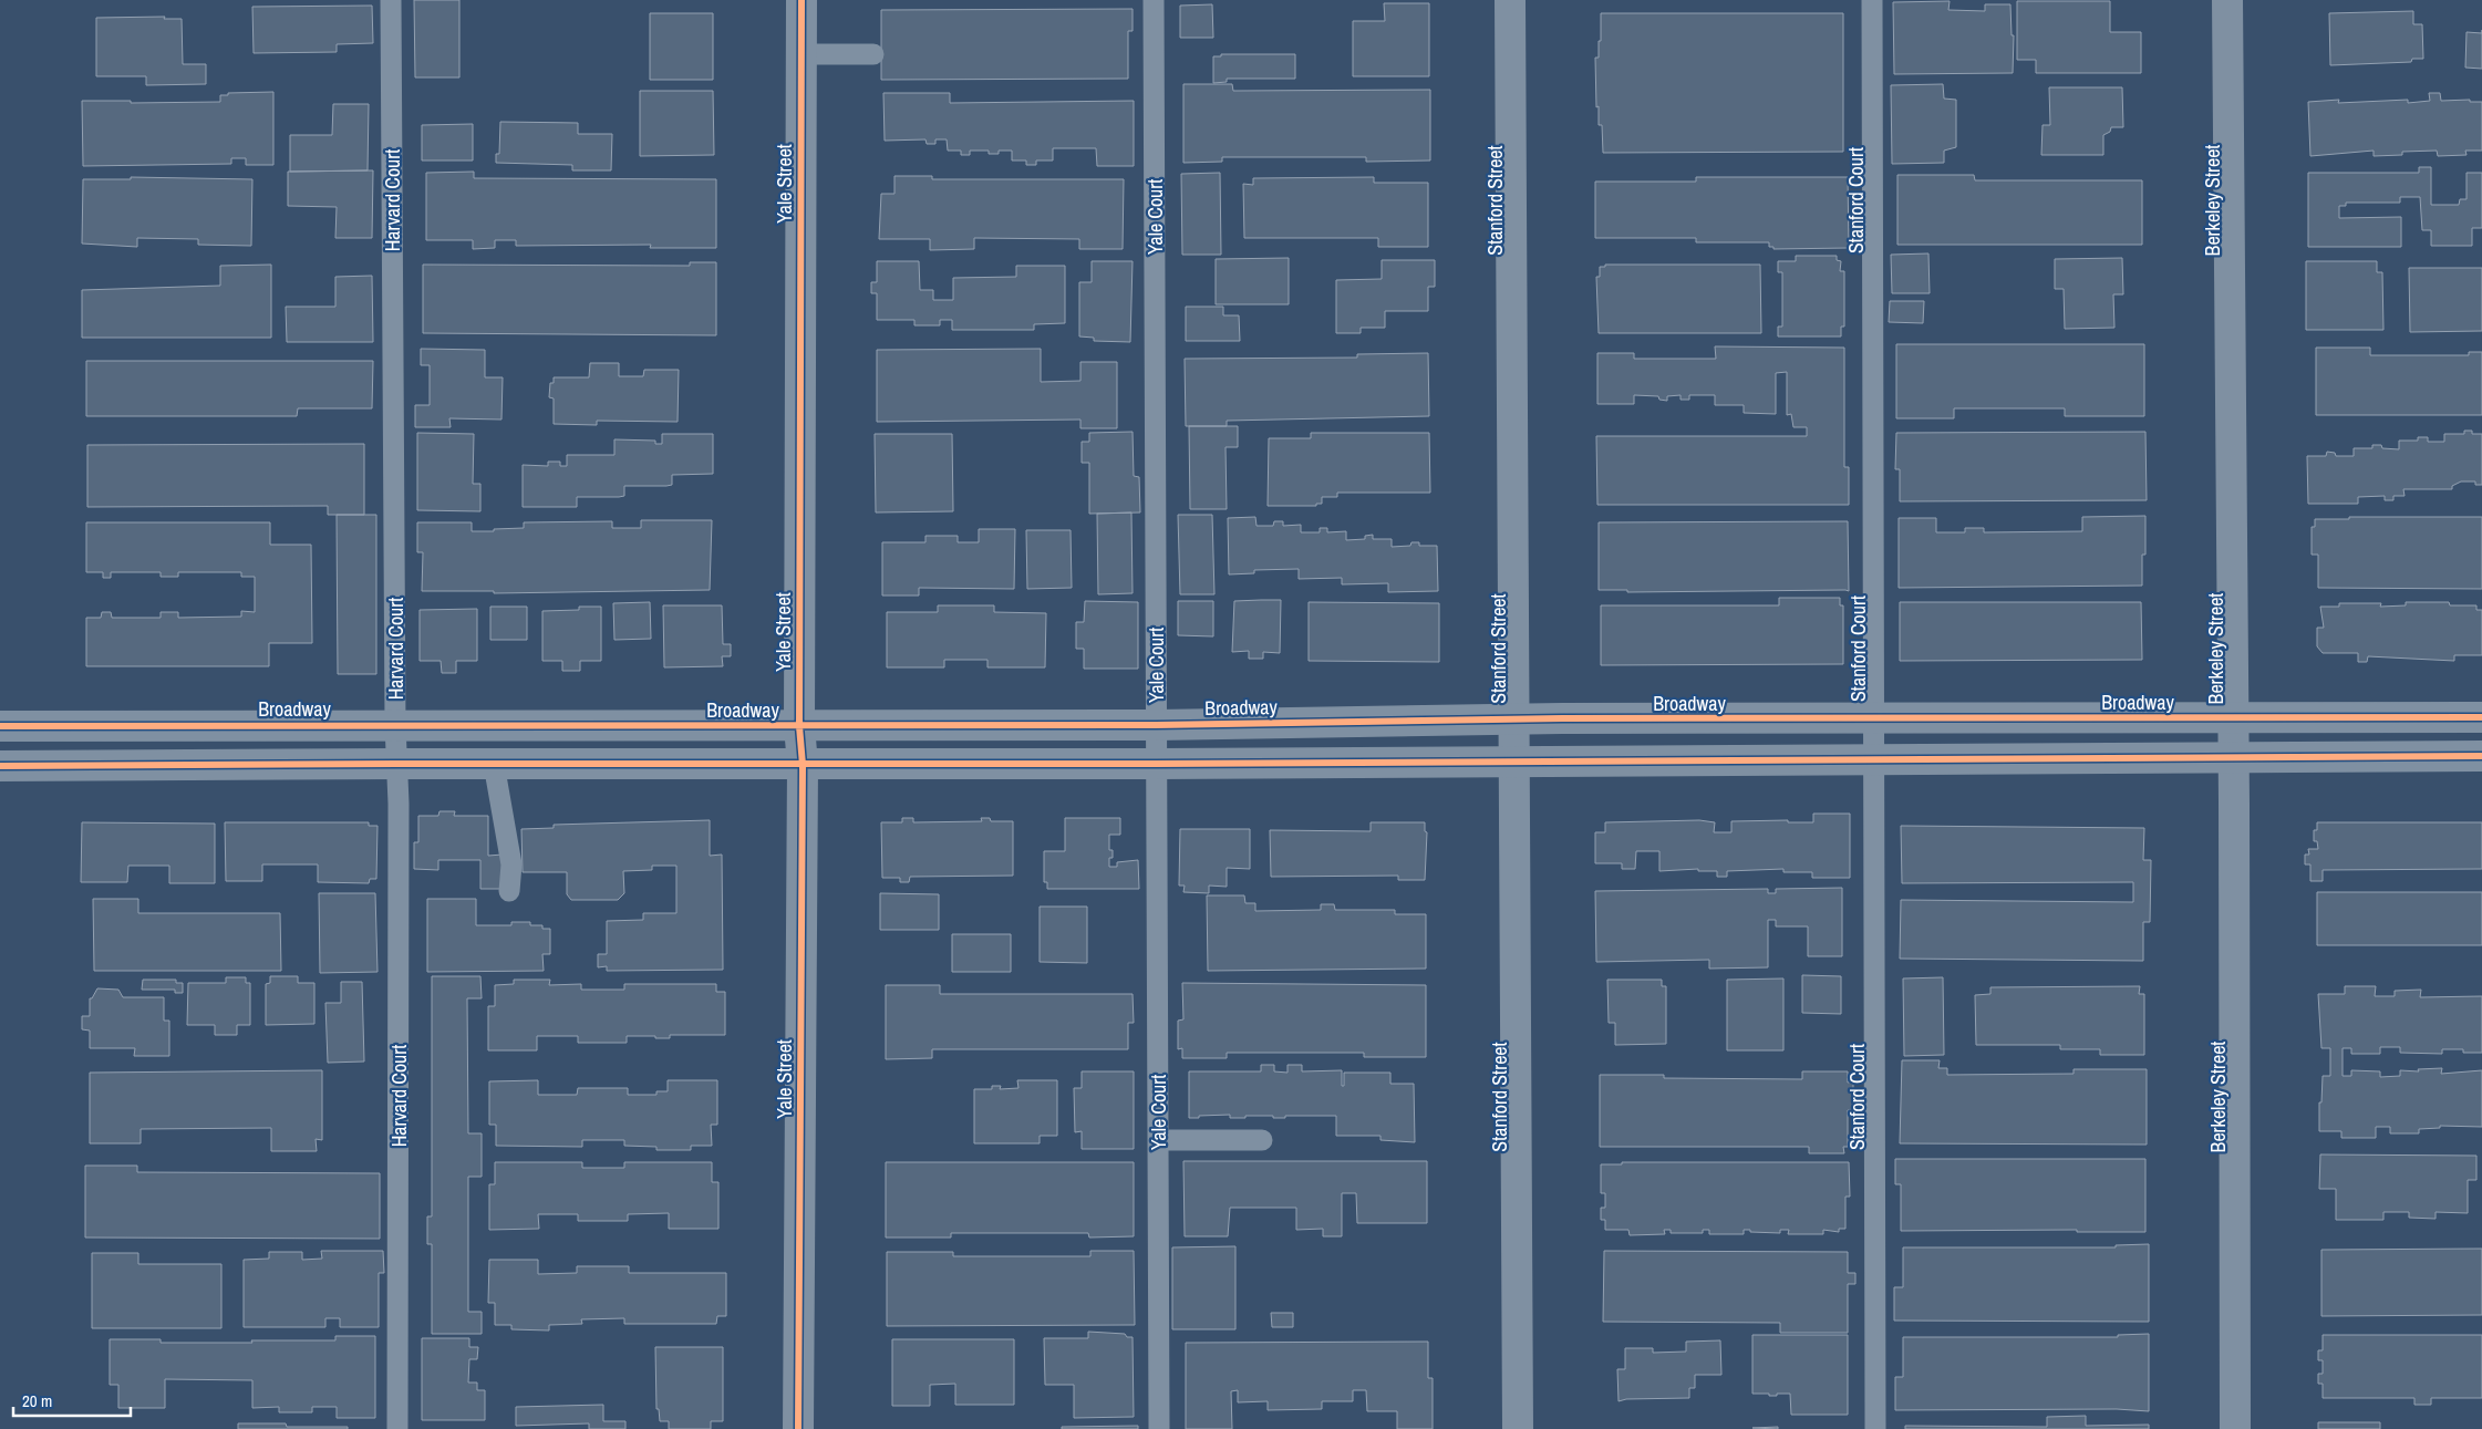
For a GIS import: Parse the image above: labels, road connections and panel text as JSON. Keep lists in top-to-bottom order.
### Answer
{
  "streets": {
    "street": [
      "Yale Street",
      "Stanford Street",
      "Berkeley Street",
      "Broadway"
    ],
    "lane": ["Harvard Court", "Stanford Court", "Yale Court"]
  },
  "crossings": [
    ["Yale Street", "Broadway"],
    ["Harvard Court", "Broadway"],
    ["Stanford Street", "Broadway"],
    ["Stanford Court", "Broadway"],
    ["Berkeley Street", "Broadway"],
    ["Yale Court", "Broadway"]
  ],
  "scale_bar": "20 m"
}
